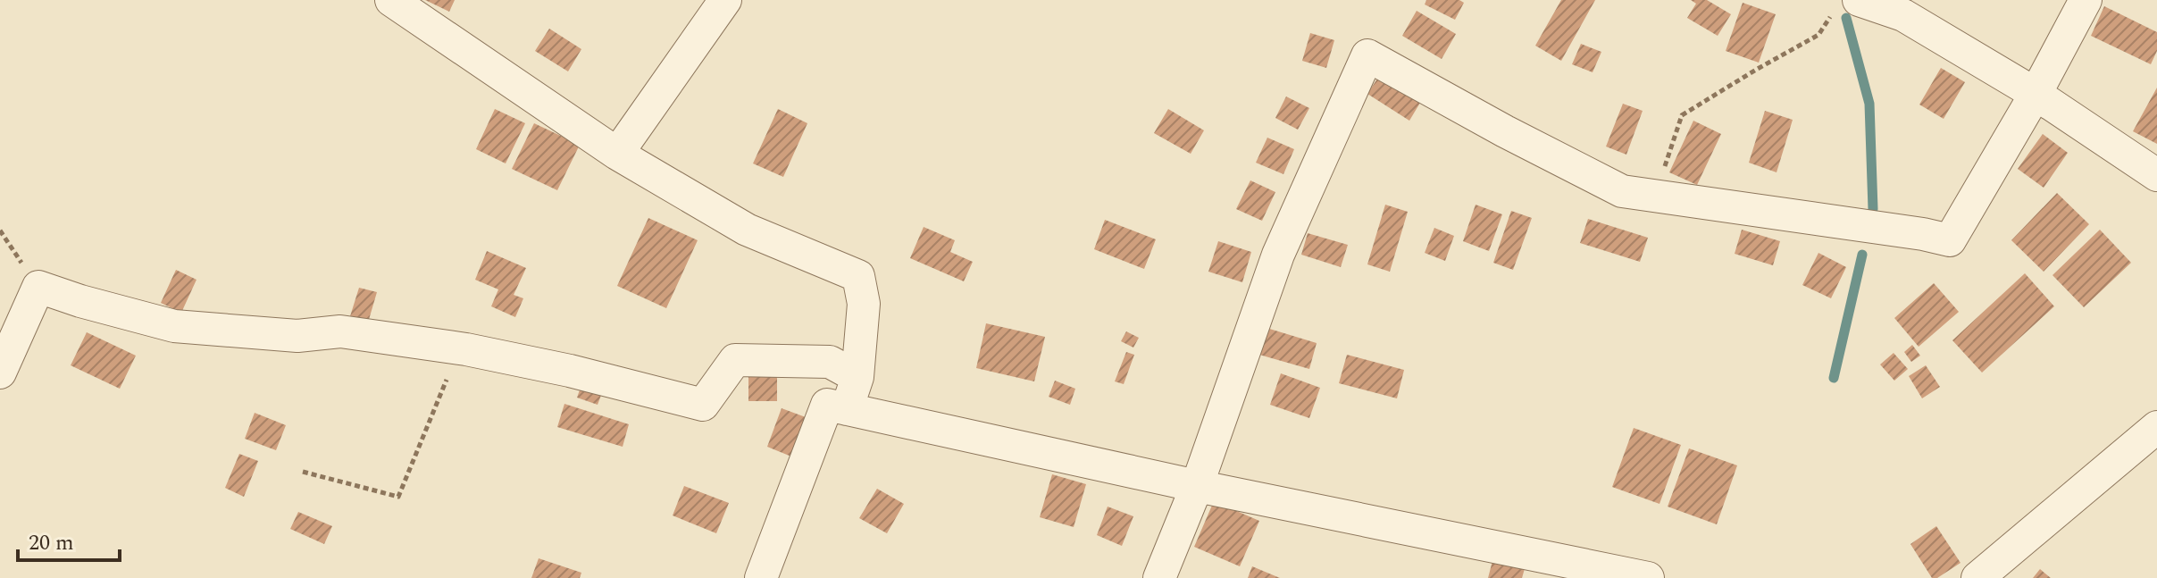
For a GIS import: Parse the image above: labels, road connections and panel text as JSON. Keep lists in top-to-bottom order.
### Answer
{
  "scale_bar": "20 m"
}
